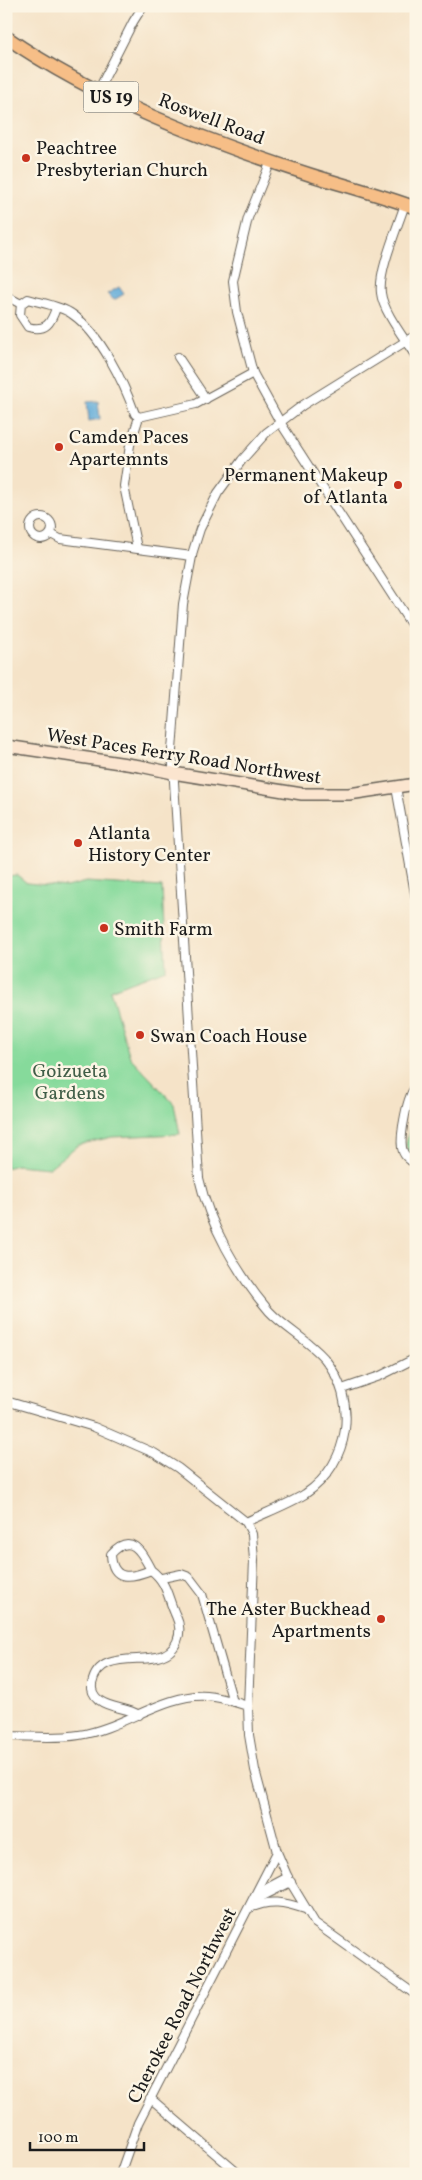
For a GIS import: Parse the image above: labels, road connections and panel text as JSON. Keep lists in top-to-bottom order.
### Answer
{
  "streets": {
    "main road": ["US 19", "Roswell Road", "West Paces Ferry Road Northwest"],
    "street": ["Cherokee Road Northwest"]
  },
  "parks": ["Goizueta Gardens"],
  "places": [
    "Peachtree Presbyterian Church",
    "Camden Paces Apartemnts",
    "Permanent Makeup of Atlanta",
    "Atlanta History Center",
    "Smith Farm",
    "Swan Coach House",
    "The Aster Buckhead Apartments"
  ],
  "scale_bar": "100 m"
}
